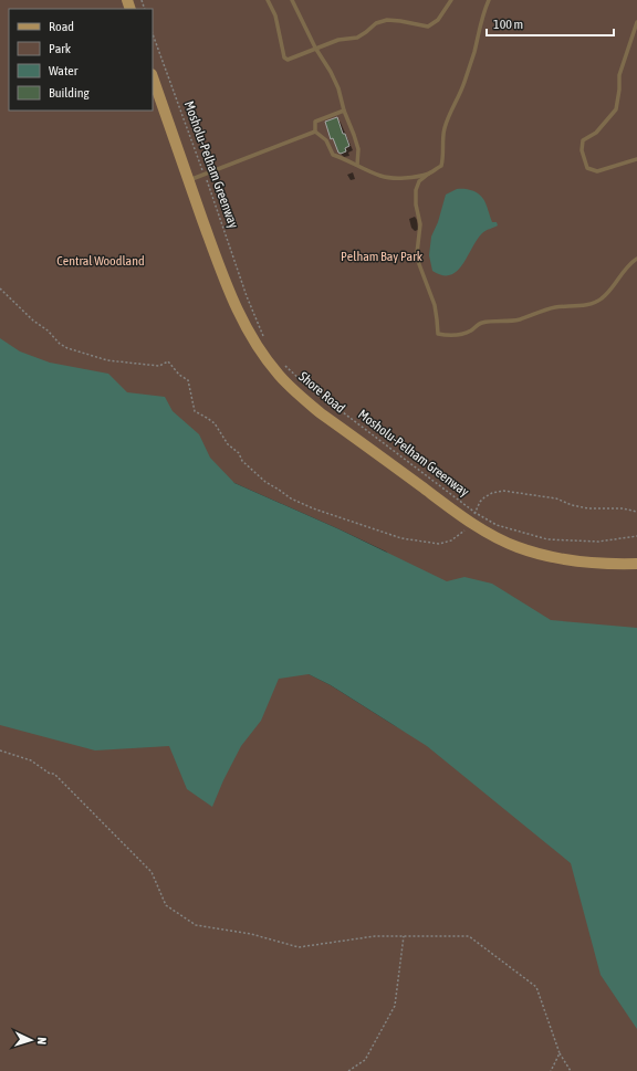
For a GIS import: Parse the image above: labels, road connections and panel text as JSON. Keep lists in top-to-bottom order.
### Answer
{
  "streets": {
    "main road": ["Shore Road"],
    "path": ["Mosholu-Pelham Greenway"]
  },
  "parks": ["Pelham Bay Park", "Central Woodland"],
  "legend": [
    "Road",
    "Park",
    "Water",
    "Building"
  ],
  "scale_bar": "100 m",
  "north": "right"
}
